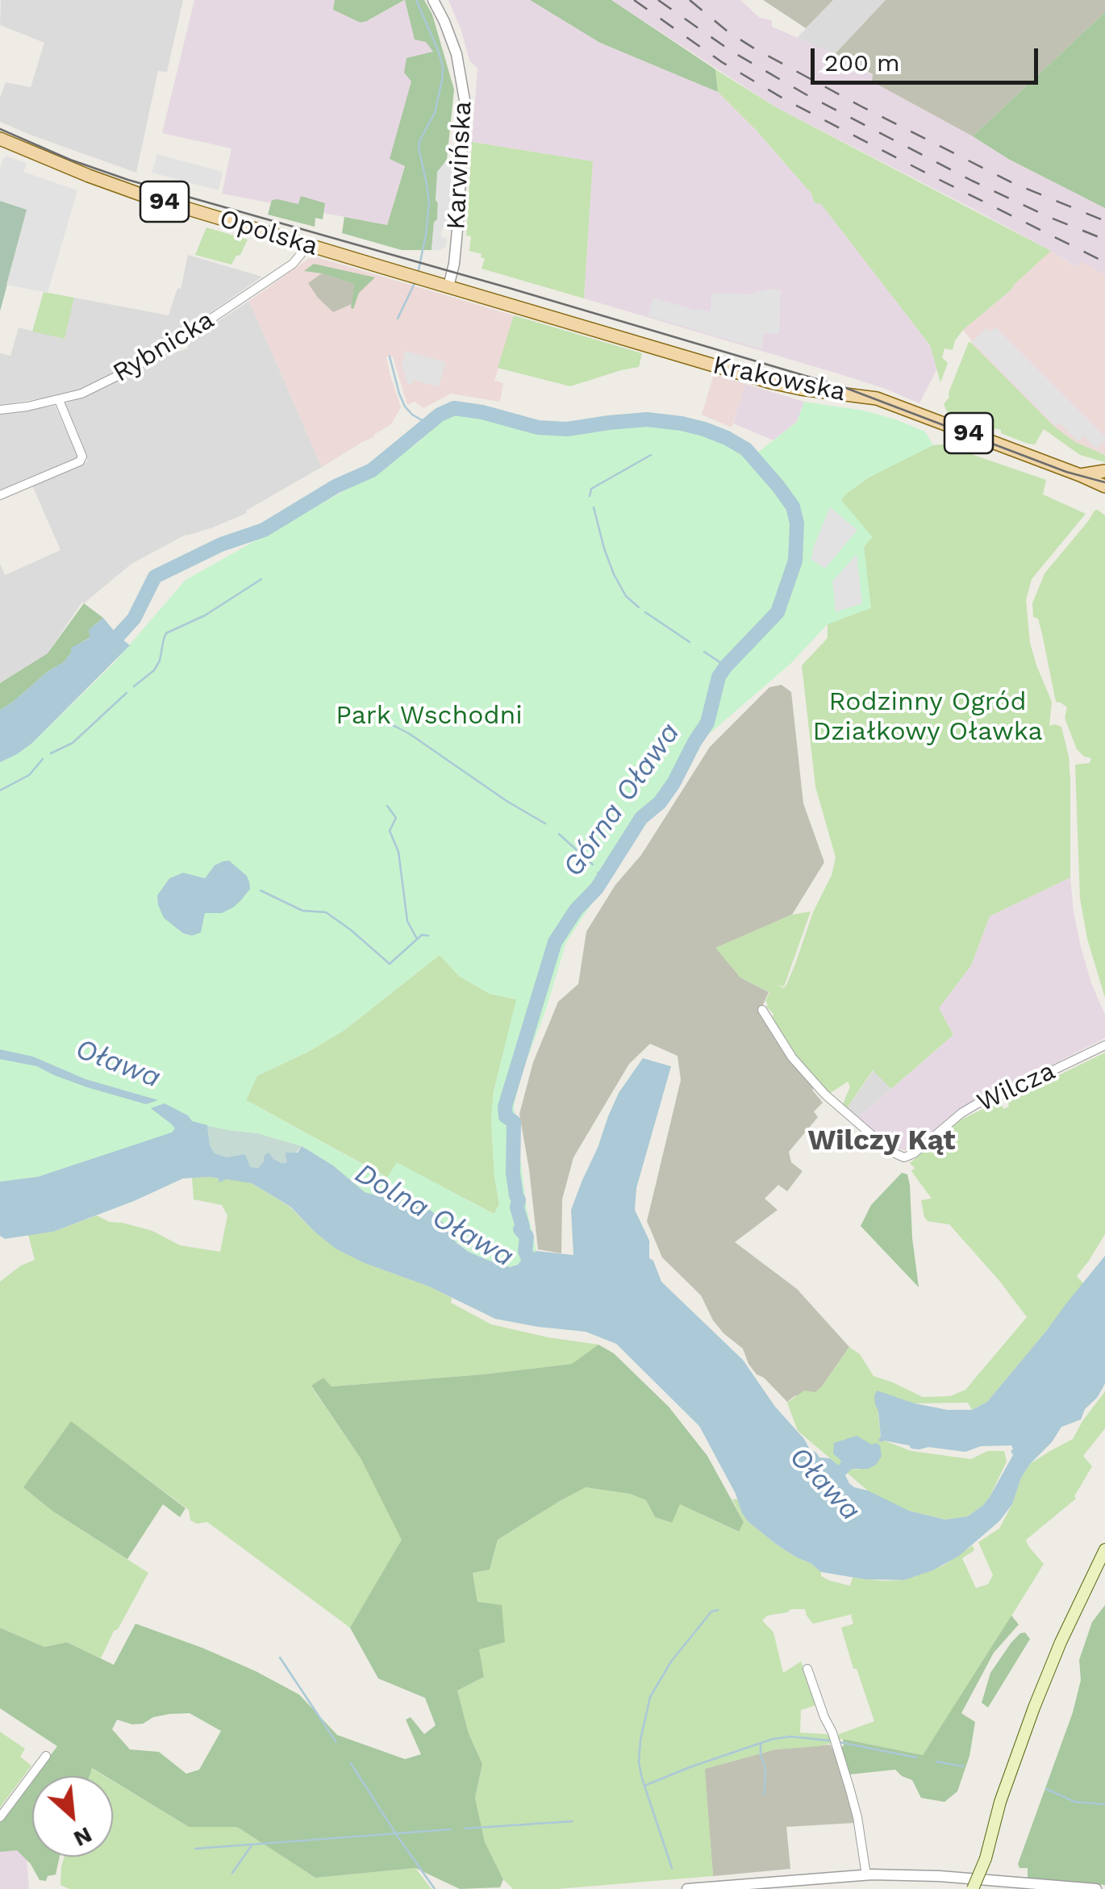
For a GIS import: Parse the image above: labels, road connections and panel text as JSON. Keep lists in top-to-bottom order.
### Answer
{
  "streets": {
    "main road": ["94", "Opolska", "Krakowska"],
    "street": ["Karwińska", "Rybnicka", "Wilcza"]
  },
  "crossings": [
    ["Karwińska", "Opolska"],
    ["Karwińska", "Krakowska"],
    ["94", "Krakowska"],
    ["Opolska", "Rybnicka"],
    ["Opolska", "Krakowska"]
  ],
  "districts": ["Wilczy Kąt"],
  "water": ["Górna Oława", "Oława", "Dolna Oława"],
  "parks": ["Rodzinny Ogród Działkowy Oławka", "Park Wschodni"],
  "scale_bar": "200 m",
  "north": "bottom right"
}
